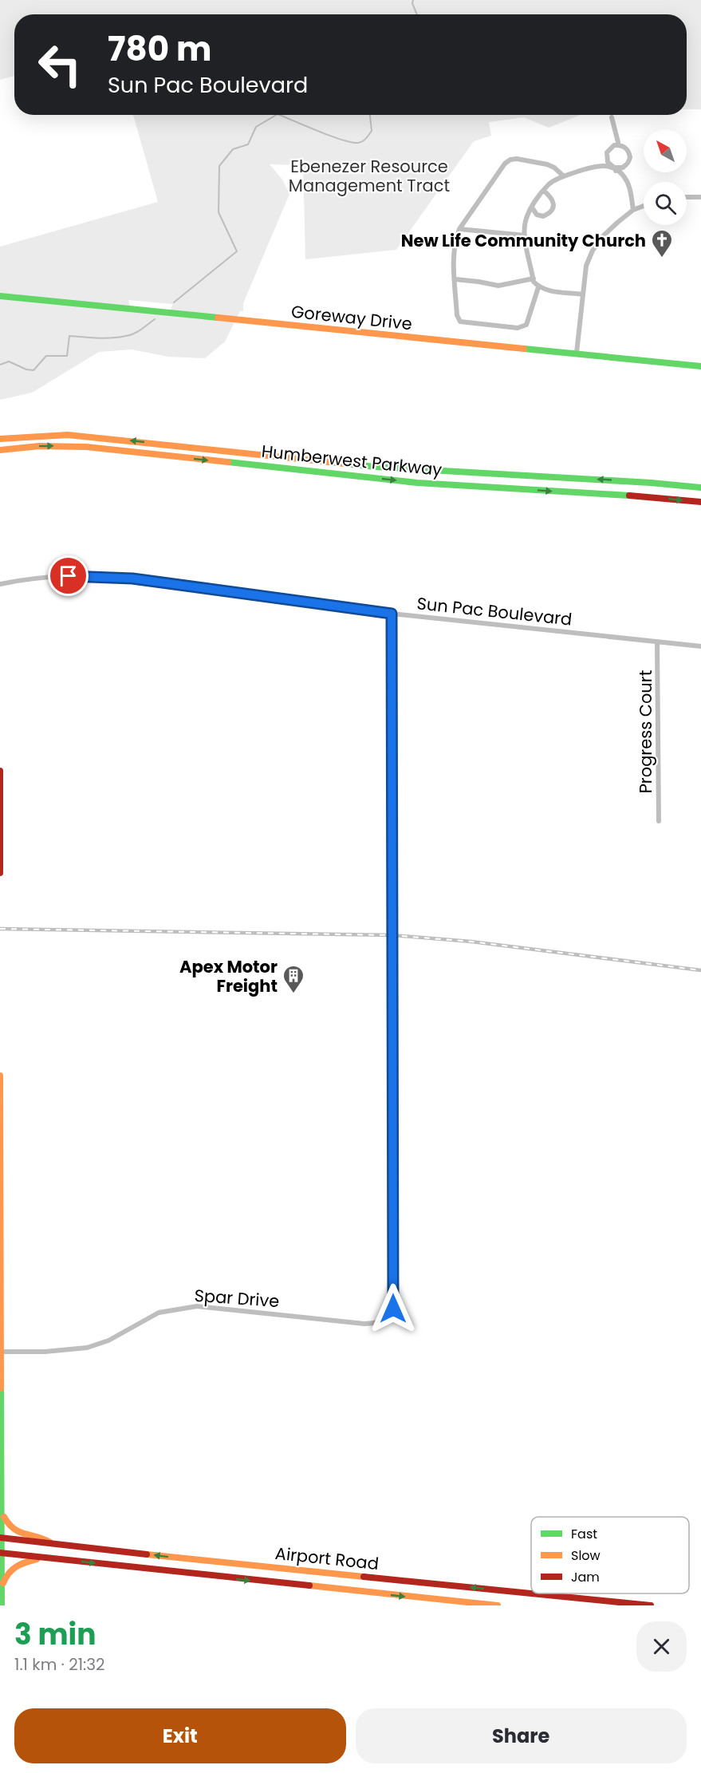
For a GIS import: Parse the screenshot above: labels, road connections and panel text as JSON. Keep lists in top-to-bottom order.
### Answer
{
  "streets": {
    "main road": ["Goreway Drive", "Humberwest Parkway", "Airport Road"],
    "street": ["Sun Pac Boulevard", "Progress Court", "Spar Drive"]
  },
  "crossings": [
    ["Sun Pac Boulevard", "Progress Court"],
    ["Sun Pac Boulevard", "Spar Drive"]
  ],
  "parks": ["Ebenezer Resource Management Tract"],
  "places": {
    "church": ["New Life Community Church"],
    "building": ["Apex Motor Freight"]
  },
  "legend": ["Fast", "Slow", "Jam"],
  "north": "top left",
  "page": {
    "turn": ["780 m", "Sun Pac Boulevard"],
    "heading": ["3 min", "1.1 km · 21:32"],
    "buttons": ["Exit", "Share"]
  }
}
